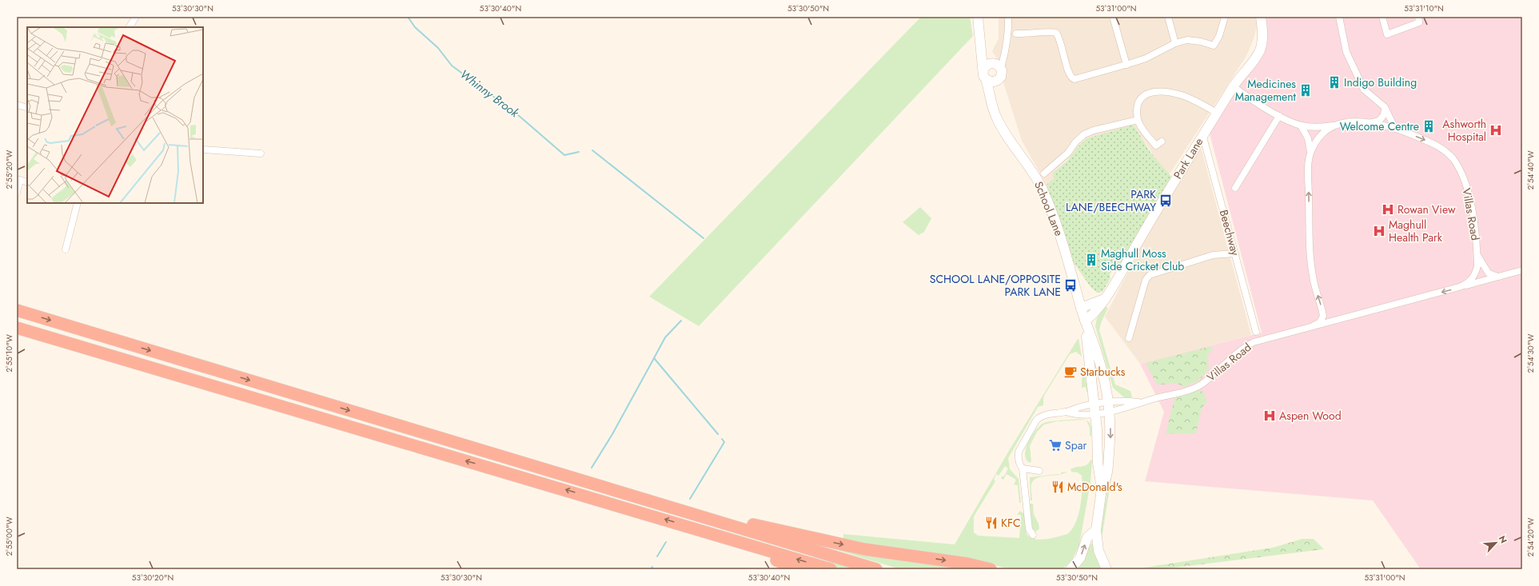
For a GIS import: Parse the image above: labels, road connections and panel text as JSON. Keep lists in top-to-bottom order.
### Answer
{
  "streets": {
    "street": [
      "Park Lane",
      "School Lane",
      "Villas Road",
      "Beechway"
    ]
  },
  "crossings": [
    ["Park Lane", "School Lane"],
    ["Park Lane", "Beechway"],
    ["School Lane", "Villas Road"]
  ],
  "water": ["Whinny Brook"],
  "places": {
    "building": [
      "Indigo Building",
      "Medicines Management",
      "Welcome Centre",
      "Maghull Moss Side Cricket Club"
    ],
    "hospital": [
      "Ashworth Hospital",
      "Rowan View",
      "Maghull Health Park",
      "Aspen Wood"
    ],
    "bus stop": ["PARK LANE/BEECHWAY", "SCHOOL LANE/OPPOSITE PARK LANE"],
    "cafe": ["Starbucks"],
    "supermarket": ["Spar"],
    "restaurant": ["McDonald's", "KFC"]
  },
  "north": "top right",
  "coordinates": [
    "53°30'30\"N",
    "53°30'40\"N",
    "53°30'50\"N",
    "53°31'00\"N",
    "53°31'10\"N",
    "2°55'20\"W",
    "2°54'40\"W",
    "2°55'10\"W",
    "2°54'30\"W",
    "2°55'00\"W",
    "2°54'20\"W",
    "53°30'20\"N"
  ]
}
